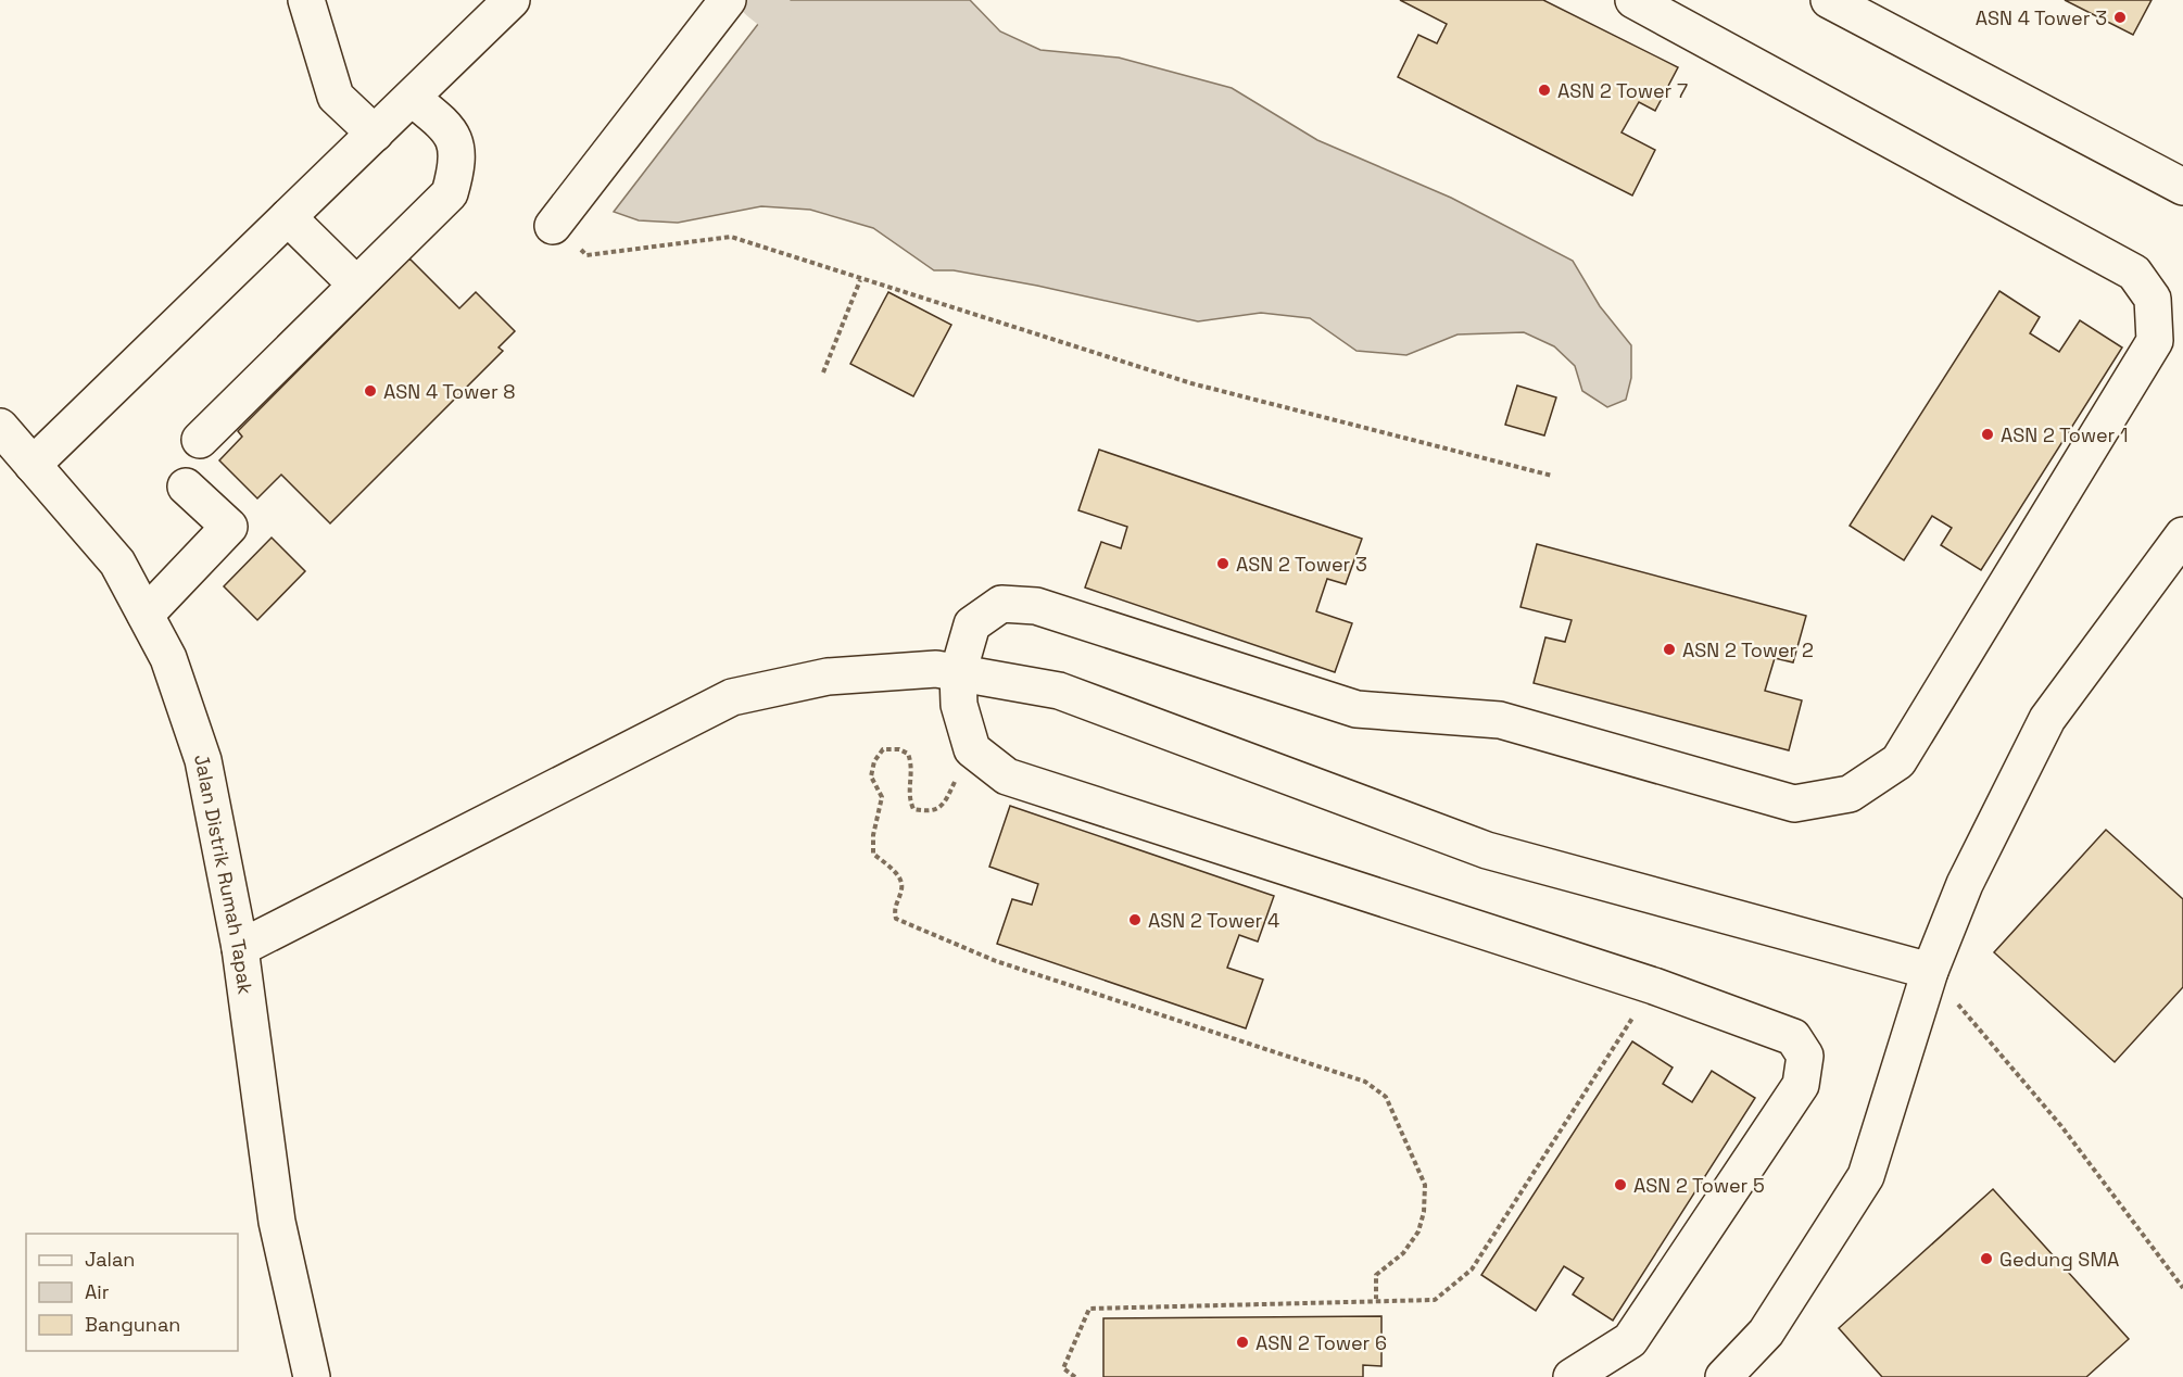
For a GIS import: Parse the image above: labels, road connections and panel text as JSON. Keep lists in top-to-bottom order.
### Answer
{
  "streets": {
    "street": ["Jalan Distrik Rumah Tapak"]
  },
  "places": [
    "ASN 4 Tower 3",
    "ASN 2 Tower 7",
    "ASN 4 Tower 8",
    "ASN 2 Tower 1",
    "ASN 2 Tower 3",
    "ASN 2 Tower 2",
    "ASN 2 Tower 4",
    "ASN 2 Tower 5",
    "Gedung SMA",
    "ASN 2 Tower 6"
  ],
  "legend": ["Jalan", "Air", "Bangunan"]
}
